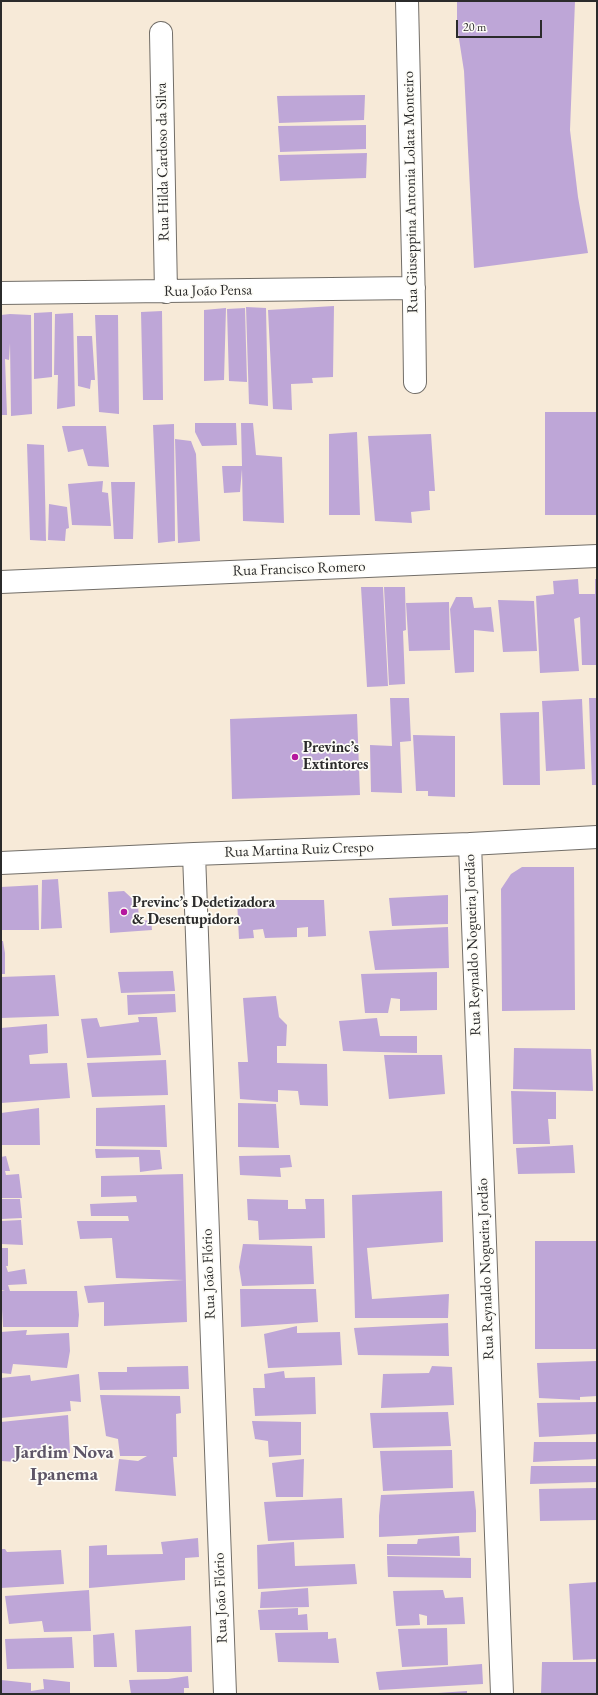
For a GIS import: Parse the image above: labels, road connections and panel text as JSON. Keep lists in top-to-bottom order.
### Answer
{
  "streets": {
    "street": [
      "Rua Hilda Cardoso da Silva",
      "Rua Giuseppina Antonia Lolata Monteiro",
      "Rua João Pensa",
      "Rua Francisco Romero",
      "Rua Martina Ruiz Crespo",
      "Rua Reynaldo Nogueira Jordão",
      "Rua João Flório"
    ]
  },
  "crossings": [
    ["Rua Hilda Cardoso da Silva", "Rua João Pensa"],
    ["Rua Giuseppina Antonia Lolata Monteiro", "Rua João Pensa"],
    ["Rua Martina Ruiz Crespo", "Rua Reynaldo Nogueira Jordão"],
    ["Rua Martina Ruiz Crespo", "Rua João Flório"]
  ],
  "districts": ["Jardim Nova Ipanema"],
  "places": ["Previnc’s Extintores", "Previnc’s Dedetizadora & Desentupidora"],
  "scale_bar": "20 m"
}
